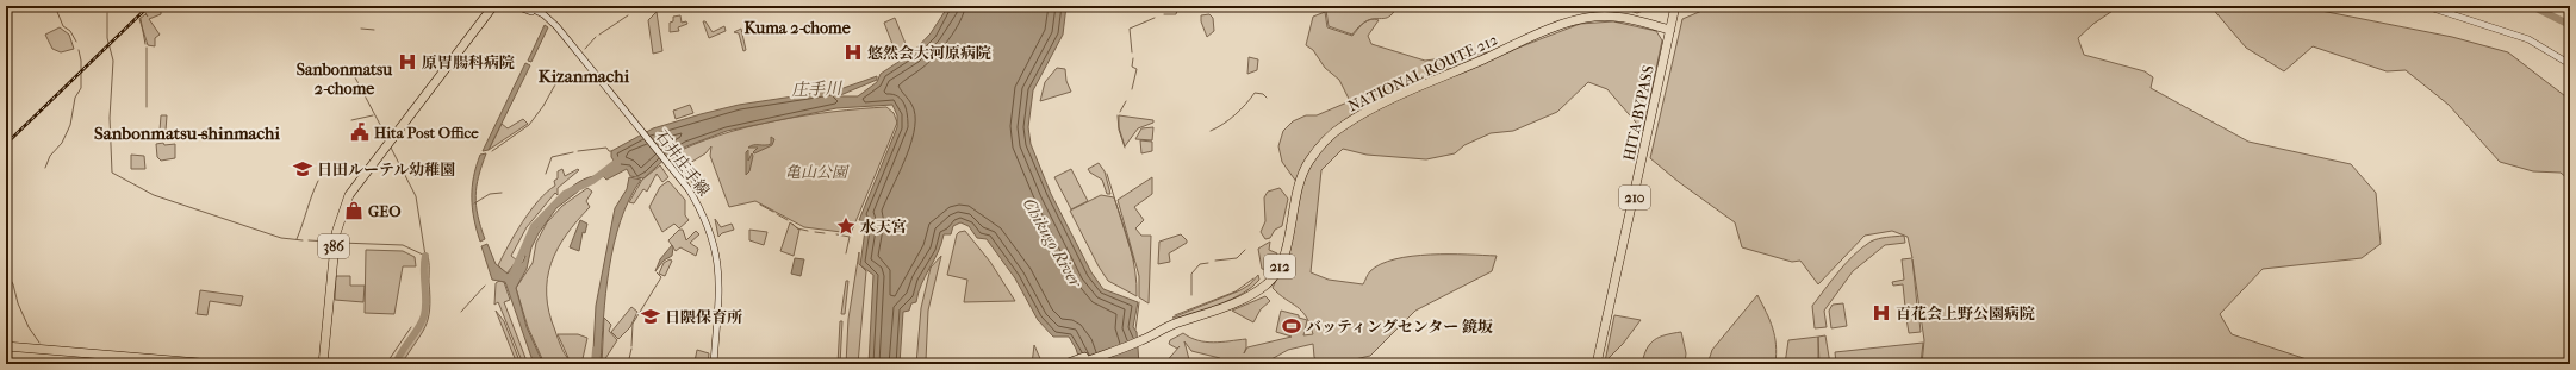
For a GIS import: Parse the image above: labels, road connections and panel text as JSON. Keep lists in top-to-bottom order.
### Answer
{
  "streets": {
    "highway": [
      "NATIONAL ROUTE 212",
      "HITA BYPASS",
      "210",
      "386",
      "212"
    ],
    "main road": ["石井庄手線"]
  },
  "crossings": [
    ["NATIONAL ROUTE 212", "HITA BYPASS"]
  ],
  "districts": [
    "Kuma 2-chome",
    "Sanbonmatsu 2-chome",
    "Kizanmachi",
    "Sanbonmatsu-shinmachi"
  ],
  "water": ["庄手川", "Chikugo River"],
  "parks": ["亀山公園"],
  "places": {
    "hospital": ["悠然会大河原病院", "原胃腸科病院", "百花会上野公園病院"],
    "public building": ["Hita Post Office"],
    "school or university": ["日田ルーテル幼稚園", "日隈保育所"],
    "shop": ["GEO"],
    "place": ["水天宮"],
    "sports": ["バッティングセンター 鏡坂"]
  }
}
